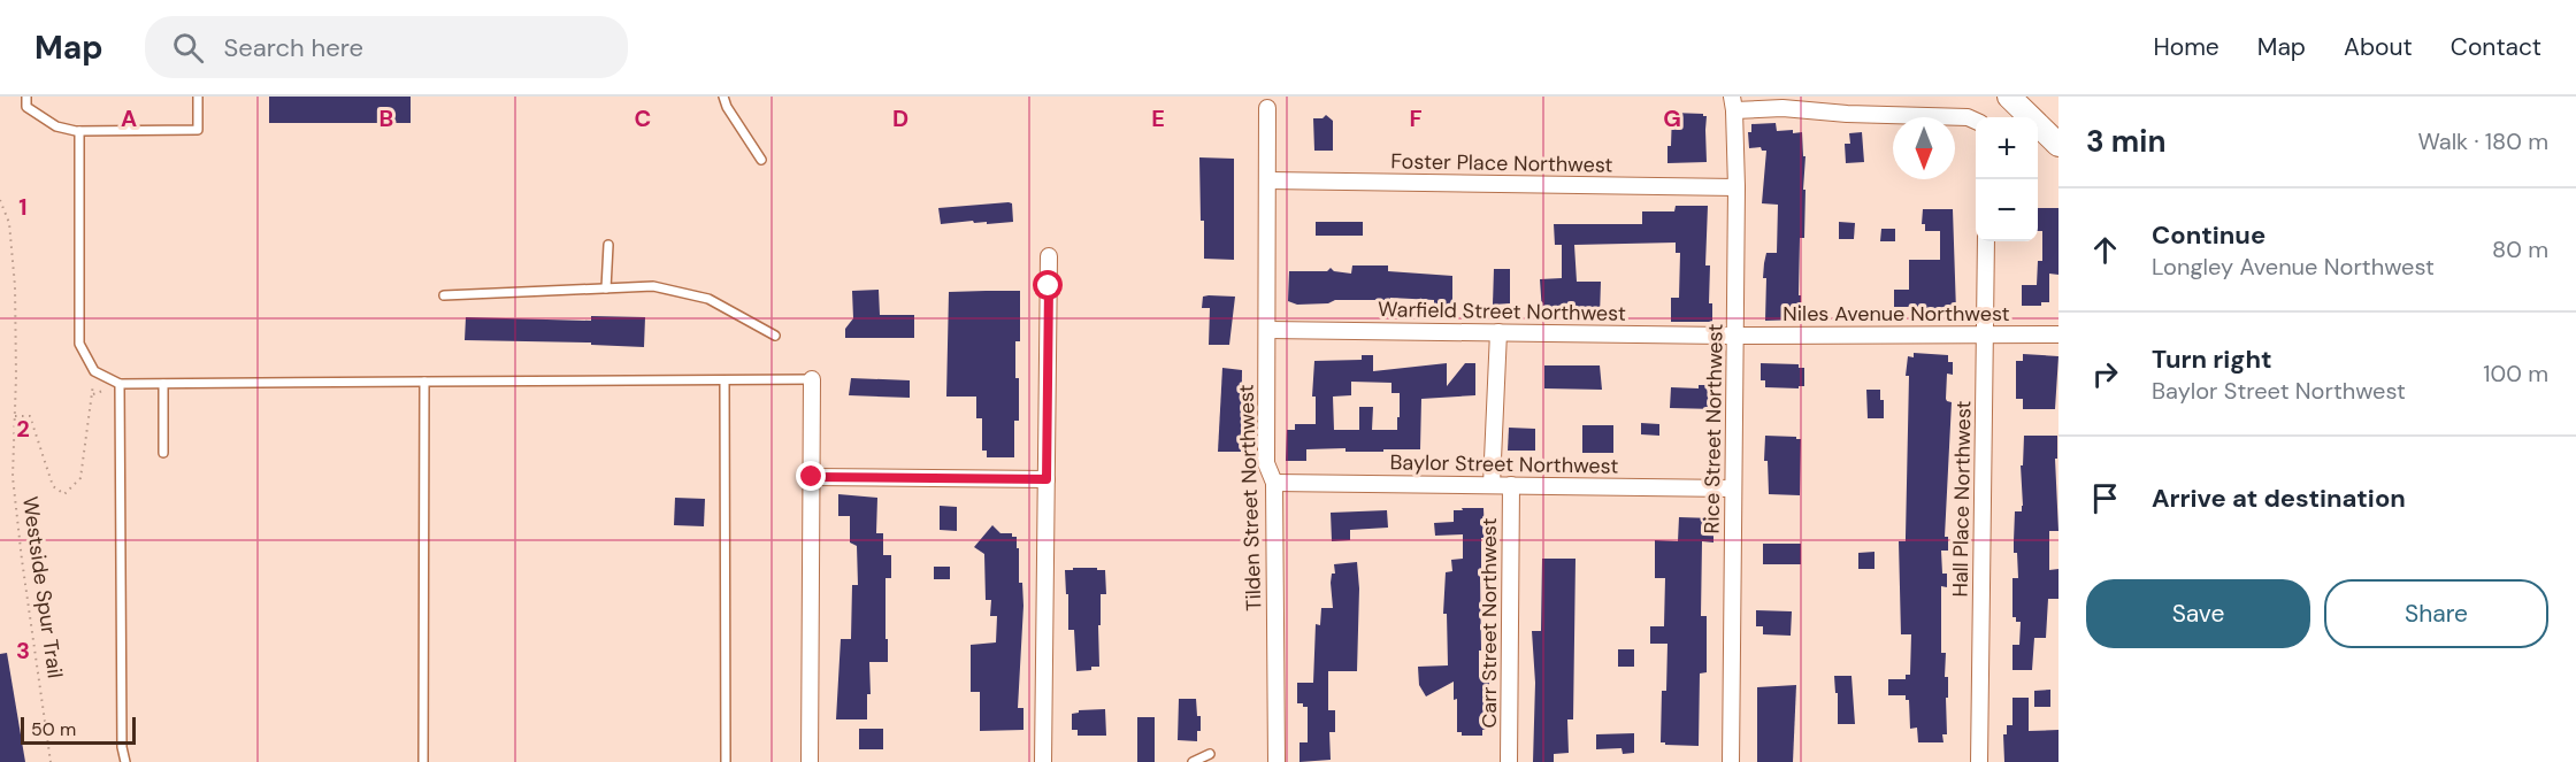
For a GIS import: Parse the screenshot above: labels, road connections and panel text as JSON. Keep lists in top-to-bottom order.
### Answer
{
  "streets": {
    "street": [
      "Foster Place Northwest",
      "Warfield Street Northwest",
      "Niles Avenue Northwest",
      "Rice Street Northwest",
      "Baylor Street Northwest",
      "Tilden Street Northwest",
      "Hall Place Northwest",
      "Carr Street Northwest"
    ],
    "path": ["Westside Spur Trail"]
  },
  "crossings": [
    ["Foster Place Northwest", "Rice Street Northwest"],
    ["Foster Place Northwest", "Tilden Street Northwest"],
    ["Warfield Street Northwest", "Niles Avenue Northwest"],
    ["Warfield Street Northwest", "Rice Street Northwest"],
    ["Warfield Street Northwest", "Tilden Street Northwest"],
    ["Niles Avenue Northwest", "Rice Street Northwest"],
    ["Niles Avenue Northwest", "Hall Place Northwest"],
    ["Rice Street Northwest", "Baylor Street Northwest"],
    ["Baylor Street Northwest", "Tilden Street Northwest"],
    ["Baylor Street Northwest", "Carr Street Northwest"]
  ],
  "scale_bar": "50 m",
  "north": "bottom",
  "page": {
    "header": "Map",
    "search": "Search here",
    "nav": [
      "Home",
      "Map",
      "About",
      "Contact"
    ],
    "heading": ["3 min", "Walk · 180 m"],
    "map_buttons": ["+", "−"],
    "list": [
      ["Continue", "Longley Avenue Northwest", "80 m"],
      ["Turn right", "Baylor Street Northwest", "100 m"],
      "Arrive at destination"
    ],
    "buttons": ["Save", "Share"],
    "scale": "50 m"
  },
  "grid": {
    "columns": [
      "A",
      "B",
      "C",
      "D",
      "E",
      "F",
      "G"
    ],
    "rows": ["1", "2", "3"]
  }
}
